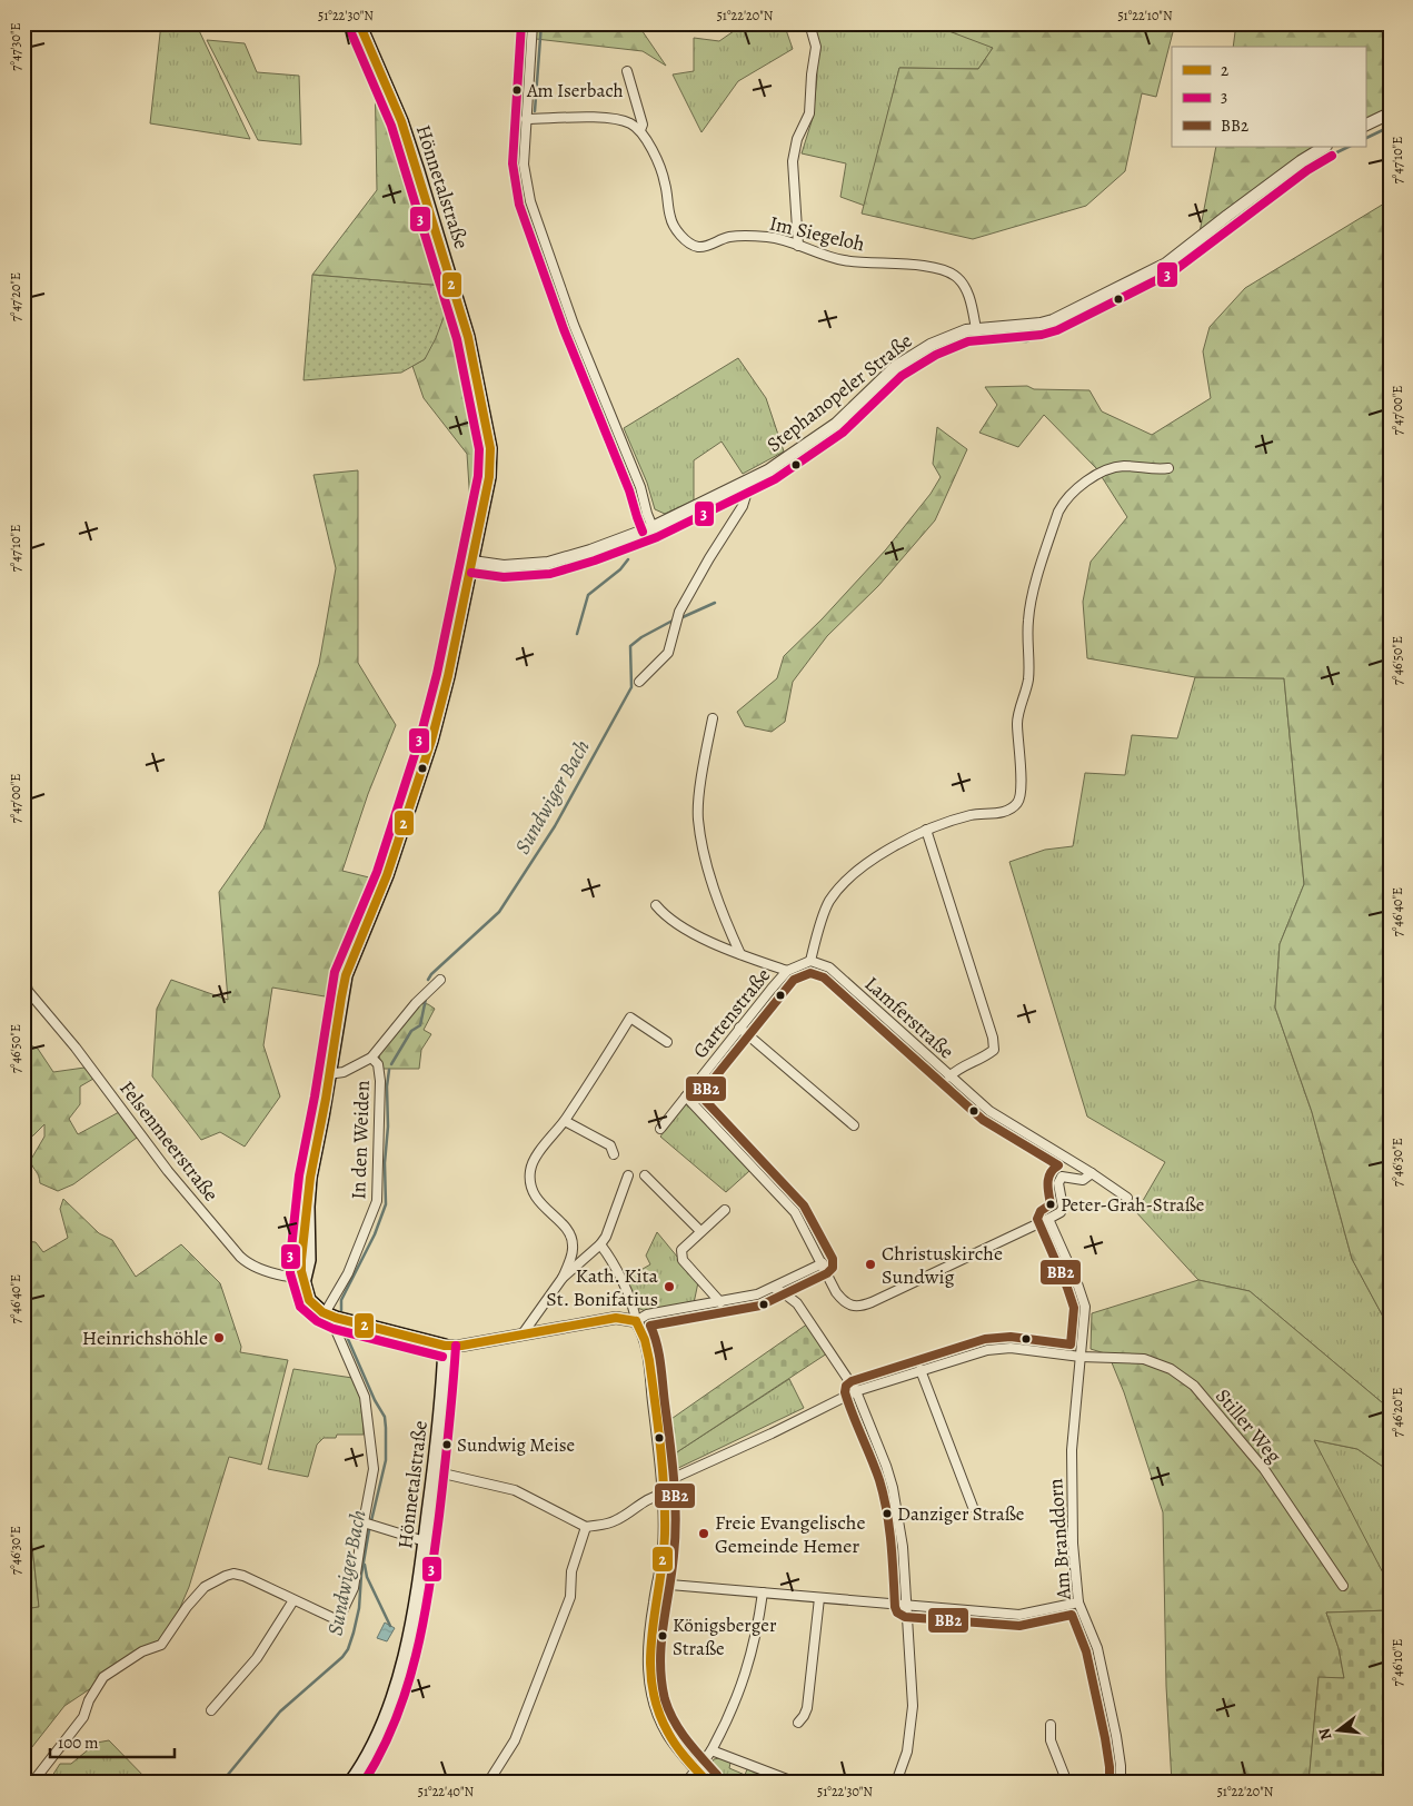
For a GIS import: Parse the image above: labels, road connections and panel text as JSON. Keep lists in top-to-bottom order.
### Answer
{
  "streets": {
    "main road": ["Hönnetalstraße"],
    "street": [
      "Im Siegeloh",
      "Stephanopeler Straße",
      "Gartenstraße",
      "Lamferstraße",
      "In den Weiden",
      "Felsenmeerstraße",
      "Stiller Weg",
      "Am Branddorn"
    ]
  },
  "crossings": [
    ["Hönnetalstraße", "Stephanopeler Straße"],
    ["Hönnetalstraße", "In den Weiden"],
    ["Hönnetalstraße", "Felsenmeerstraße"],
    ["Im Siegeloh", "Stephanopeler Straße"],
    ["Stiller Weg", "Am Branddorn"]
  ],
  "water": ["Sundwiger Bach"],
  "places": [
    "Am Iserbach",
    "Peter-Grah-Straße",
    "Christuskirche Sundwig",
    "Kath. Kita St. Bonifatius",
    "Heinrichshöhle",
    "Sundwig Meise",
    "Danziger Straße",
    "Freie Evangelische Gemeinde Hemer",
    "Königsberger Straße"
  ],
  "lines": ["transit line 2", "transit line 3", "transit line BB2"],
  "legend": ["2", "3", "BB2"],
  "scale_bar": "100 m",
  "north": "left",
  "coordinates": [
    "51°22'30\"N",
    "51°22'20\"N",
    "51°22'10\"N",
    "7°47'30\"E",
    "7°47'10\"E",
    "7°47'20\"E",
    "7°47'00\"E",
    "7°46'50\"E",
    "7°46'40\"E",
    "7°46'30\"E",
    "7°46'20\"E",
    "7°46'10\"E",
    "51°22'40\"N"
  ]
}
